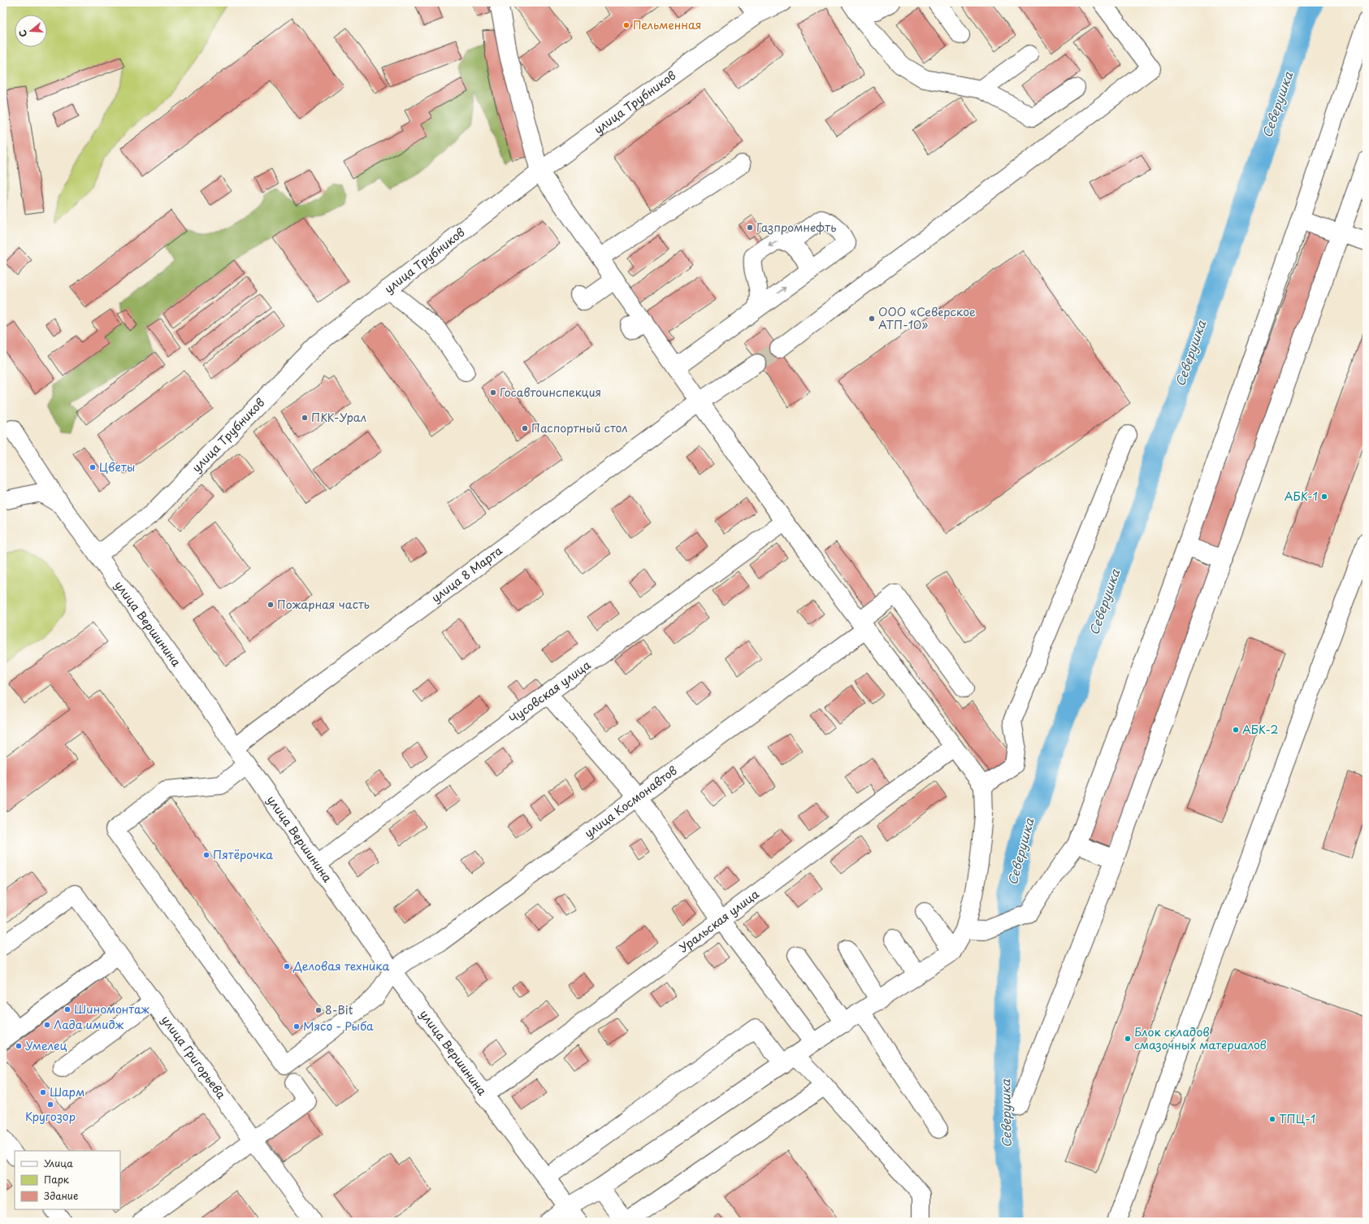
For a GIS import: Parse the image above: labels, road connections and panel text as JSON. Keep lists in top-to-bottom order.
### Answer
{
  "streets": {
    "street": [
      "улица Трубников",
      "улица 8 Марта",
      "улица Вершинина",
      "Чусовская улица",
      "улица Космонавтов",
      "Уральская улица",
      "улица Григорьева"
    ]
  },
  "crossings": [
    ["улица Трубников", "улица Вершинина"],
    ["улица 8 Марта", "улица Вершинина"],
    ["улица Вершинина", "Чусовская улица"],
    ["улица Вершинина", "улица Космонавтов"],
    ["улица Вершинина", "Уральская улица"]
  ],
  "water": ["Северушка"],
  "places": [
    "Пельменная",
    "Газпромнефть",
    "ООО «Северское АТП-10»",
    "Госавтоинспекция",
    "ПКК-Урал",
    "Паспортный стол",
    "Цветы",
    "АБК-1",
    "Пожарная часть",
    "АБК-2",
    "Пятёрочка",
    "Деловая техника",
    "Шиномонтаж",
    "8-Bit",
    "Лада имидж",
    "Мясо - Рыба",
    "Блок складов смазочных материалов",
    "Умелец",
    "Шарм",
    "Кругозор",
    "ТПЦ-1"
  ],
  "legend": ["Улица", "Парк", "Здание"],
  "north": "left"
}
